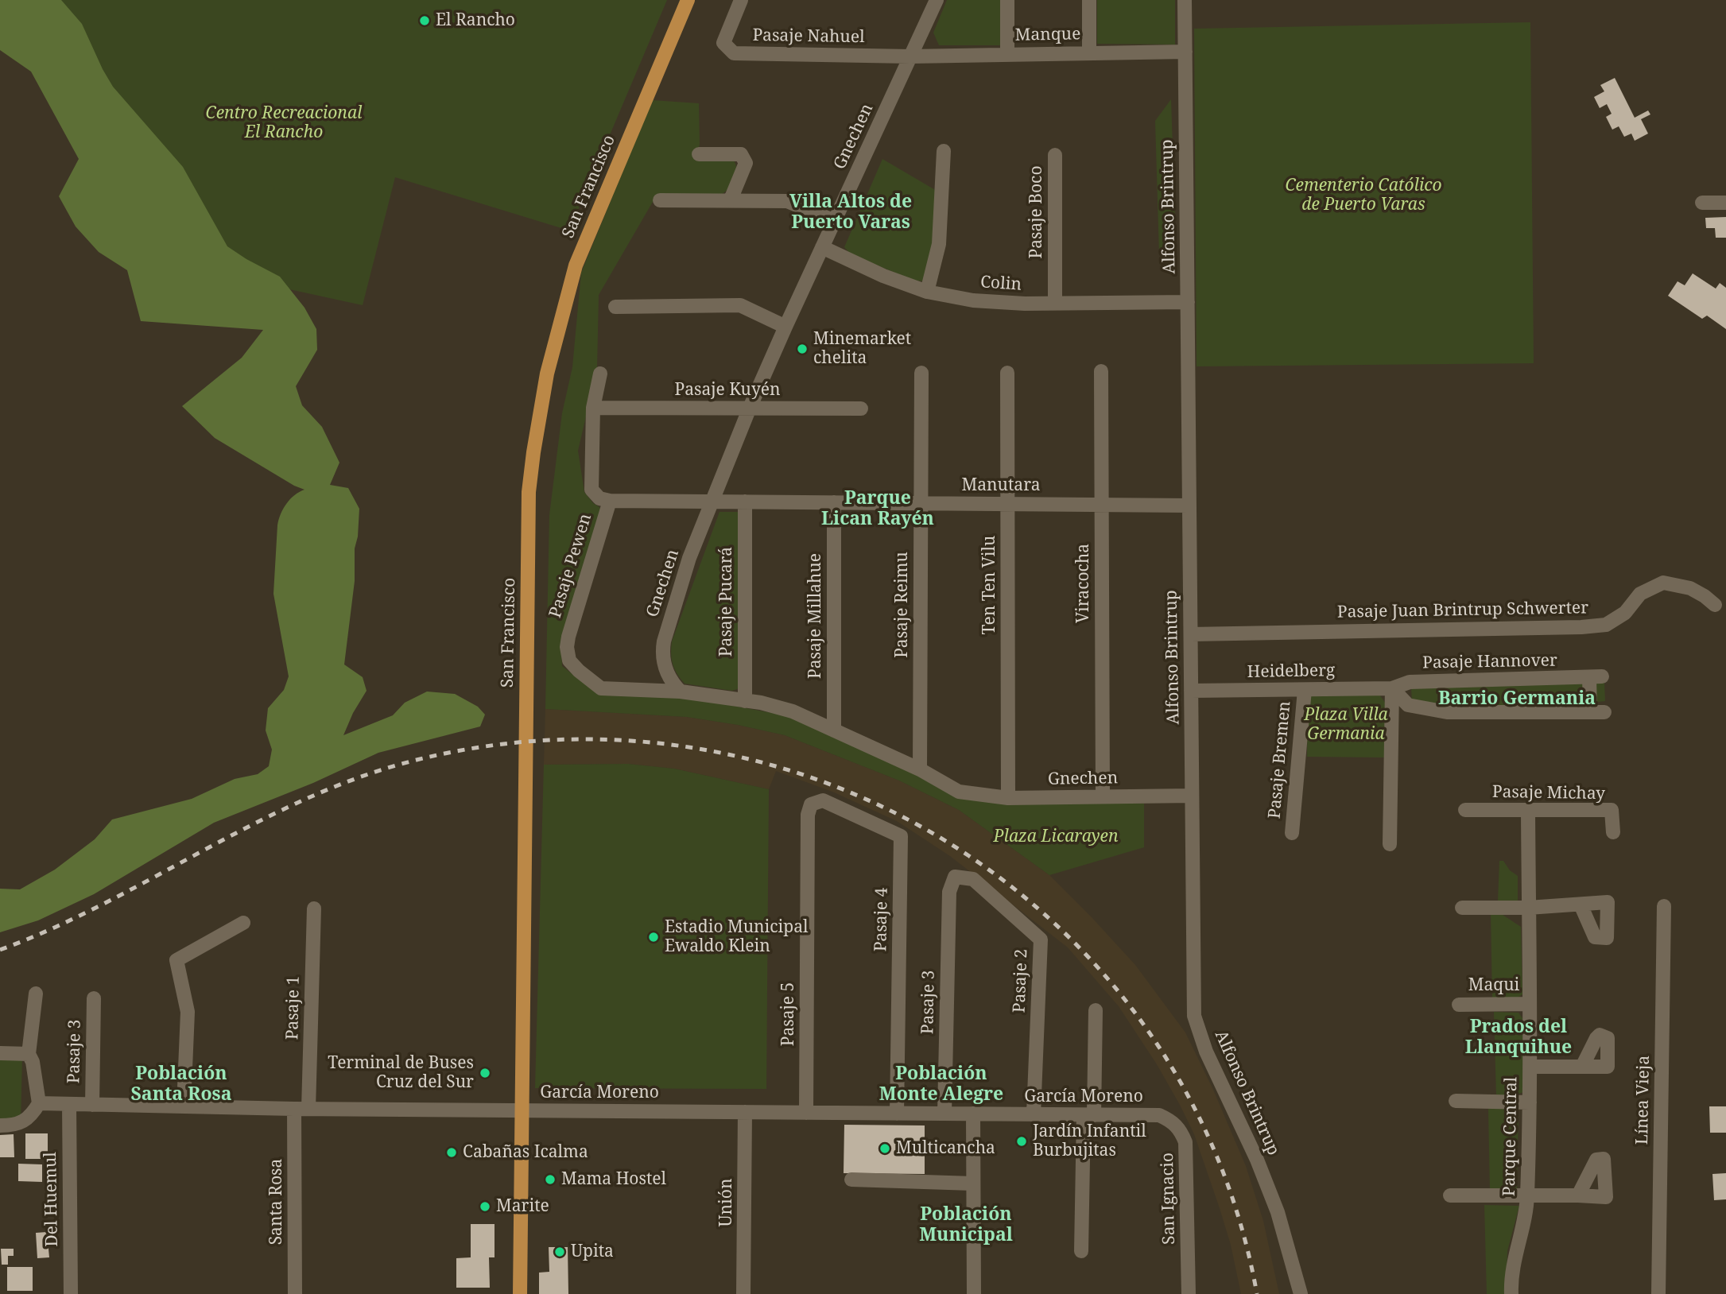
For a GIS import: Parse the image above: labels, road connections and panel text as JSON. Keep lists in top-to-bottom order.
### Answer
{
  "streets": {
    "main road": ["San Francisco"],
    "street": [
      "Manque",
      "Pasaje Nahuel",
      "Gnechen",
      "Alfonso Brintrup",
      "Pasaje Boco",
      "Colin",
      "Pasaje Kuyén",
      "Manutara",
      "Pasaje Pewen",
      "Viracocha",
      "Ten Ten Vilu",
      "Pasaje Pucará",
      "Pasaje Reimu",
      "Pasaje Juan Brintrup Schwerter",
      "Pasaje Millahue",
      "Pasaje Hannover",
      "Heidelberg",
      "Pasaje Bremen",
      "Pasaje Michay",
      "Pasaje 4",
      "Pasaje 2",
      "Maqui",
      "Pasaje 3",
      "Pasaje 1",
      "Pasaje 5",
      "García Moreno",
      "Línea Vieja",
      "Parque Central",
      "San Ignacio",
      "Del Huemul",
      "Santa Rosa",
      "Unión"
    ]
  },
  "crossings": [
    ["Manque", "Pasaje Nahuel"],
    ["Manque", "Gnechen"],
    ["Manque", "Alfonso Brintrup"],
    ["Pasaje Nahuel", "Gnechen"],
    ["Gnechen", "Alfonso Brintrup"],
    ["Gnechen", "Colin"],
    ["Gnechen", "Pasaje Kuyén"],
    ["Gnechen", "Manutara"],
    ["Gnechen", "Pasaje Pewen"],
    ["Gnechen", "Viracocha"],
    ["Gnechen", "Ten Ten Vilu"],
    ["Gnechen", "Pasaje Pucará"],
    ["Gnechen", "Pasaje Reimu"],
    ["Gnechen", "Pasaje Millahue"],
    ["San Francisco", "García Moreno"],
    ["Alfonso Brintrup", "Colin"],
    ["Alfonso Brintrup", "Manutara"],
    ["Alfonso Brintrup", "Pasaje Juan Brintrup Schwerter"],
    ["Alfonso Brintrup", "Heidelberg"],
    ["Pasaje Boco", "Colin"],
    ["Pasaje Kuyén", "Pasaje Pewen"],
    ["Manutara", "Pasaje Pewen"],
    ["Manutara", "Viracocha"],
    ["Manutara", "Ten Ten Vilu"],
    ["Manutara", "Pasaje Pucará"],
    ["Manutara", "Pasaje Reimu"],
    ["Manutara", "Pasaje Millahue"],
    ["Pasaje Hannover", "Heidelberg"],
    ["Heidelberg", "Pasaje Bremen"],
    ["Pasaje Michay", "Parque Central"],
    ["Pasaje 4", "Pasaje 5"],
    ["Pasaje 4", "García Moreno"],
    ["Pasaje 2", "Pasaje 3"],
    ["Pasaje 2", "García Moreno"],
    ["Maqui", "Parque Central"],
    ["Pasaje 3", "García Moreno"],
    ["Pasaje 1", "García Moreno"],
    ["Pasaje 5", "García Moreno"],
    ["García Moreno", "San Ignacio"],
    ["García Moreno", "Del Huemul"],
    ["García Moreno", "Santa Rosa"],
    ["García Moreno", "Unión"]
  ],
  "districts": [
    "Villa Altos de Puerto Varas",
    "Parque Lican Rayén",
    "Barrio Germania",
    "Prados del Llanquihue",
    "Población Santa Rosa",
    "Población Monte Alegre",
    "Población Municipal"
  ],
  "parks": [
    "Centro Recreacional El Rancho",
    "Cementerio Católico de Puerto Varas",
    "Plaza Villa Germania",
    "Plaza Licarayen"
  ],
  "places": [
    "El Rancho",
    "Minemarket chelita",
    "Estadio Municipal Ewaldo Klein",
    "Terminal de Buses Cruz del Sur",
    "Jardín Infantil Burbujitas",
    "Multicancha",
    "Cabañas Icalma",
    "Mama Hostel",
    "Marite",
    "Upita"
  ]
}
